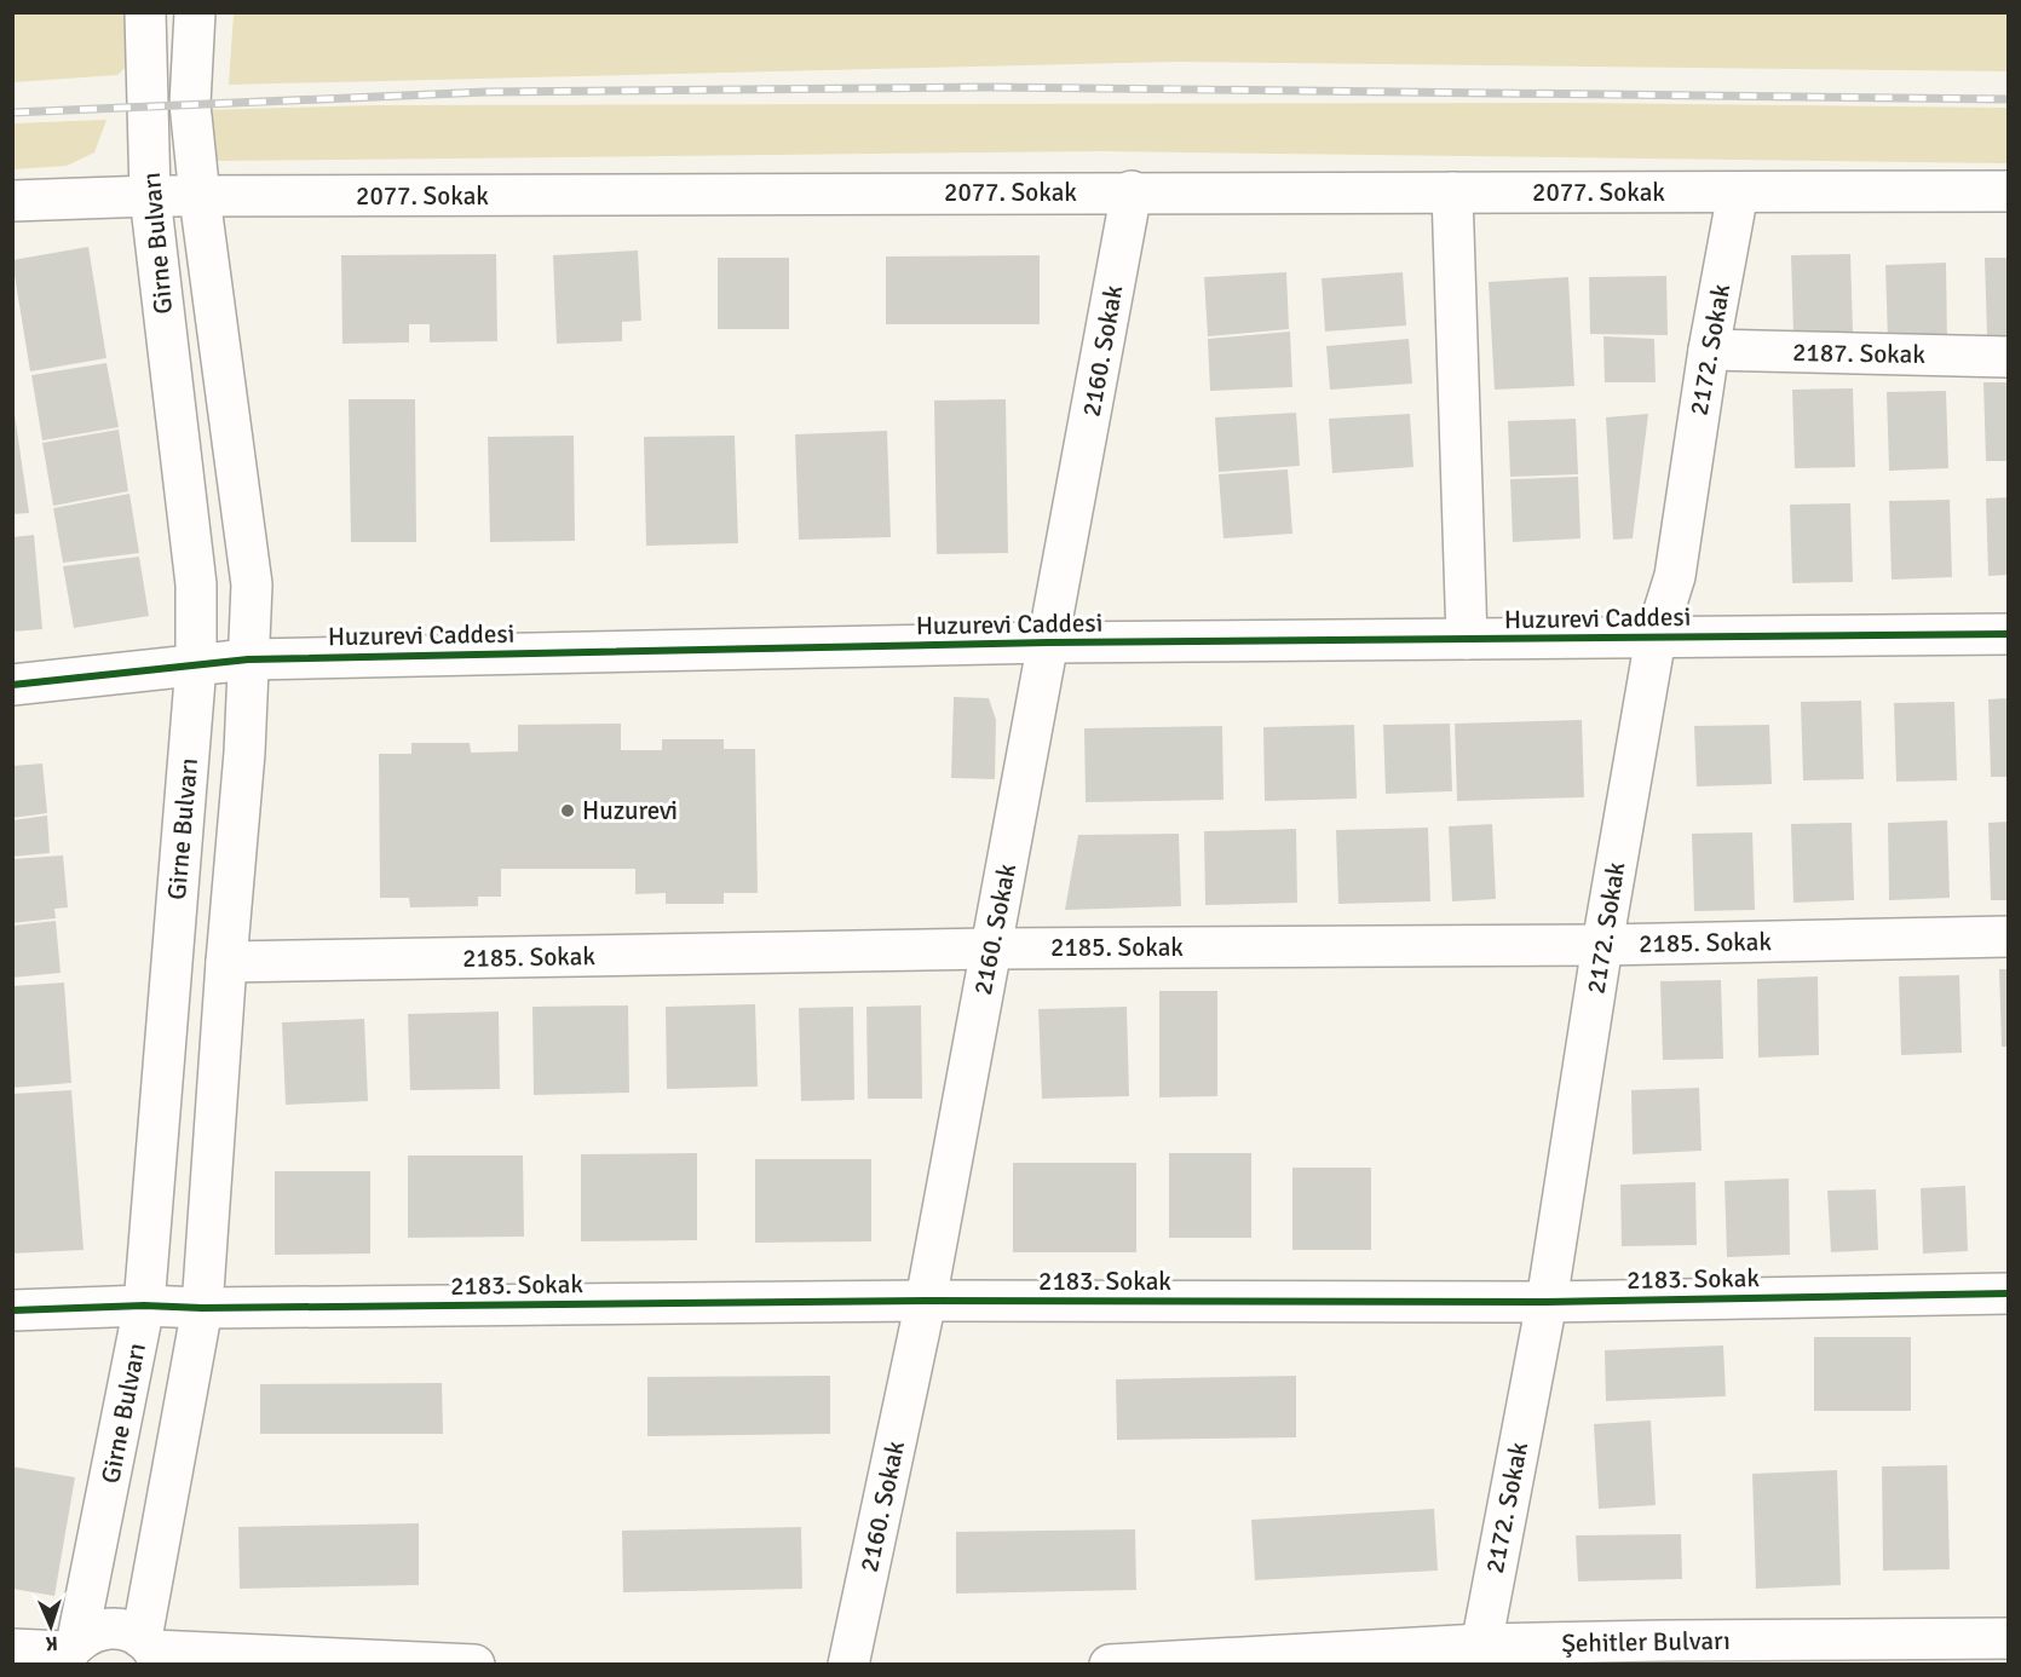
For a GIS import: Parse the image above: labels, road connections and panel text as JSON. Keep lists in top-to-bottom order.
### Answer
{
  "streets": {
    "street": [
      "2077. Sokak",
      "Girne Bulvarı",
      "2172. Sokak",
      "2160. Sokak",
      "2187. Sokak",
      "Huzurevi Caddesi",
      "2185. Sokak",
      "2183. Sokak",
      "Şehitler Bulvarı"
    ]
  },
  "crossings": [
    ["2077. Sokak", "Girne Bulvarı"],
    ["2077. Sokak", "2172. Sokak"],
    ["2077. Sokak", "2160. Sokak"],
    ["Girne Bulvarı", "Huzurevi Caddesi"],
    ["Girne Bulvarı", "2185. Sokak"],
    ["Girne Bulvarı", "2183. Sokak"],
    ["2172. Sokak", "2187. Sokak"],
    ["2172. Sokak", "Huzurevi Caddesi"],
    ["2172. Sokak", "2185. Sokak"],
    ["2172. Sokak", "2183. Sokak"],
    ["2172. Sokak", "Şehitler Bulvarı"],
    ["2160. Sokak", "Huzurevi Caddesi"],
    ["2160. Sokak", "2185. Sokak"],
    ["2160. Sokak", "2183. Sokak"]
  ],
  "places": ["Huzurevi"],
  "north": "bottom"
}
